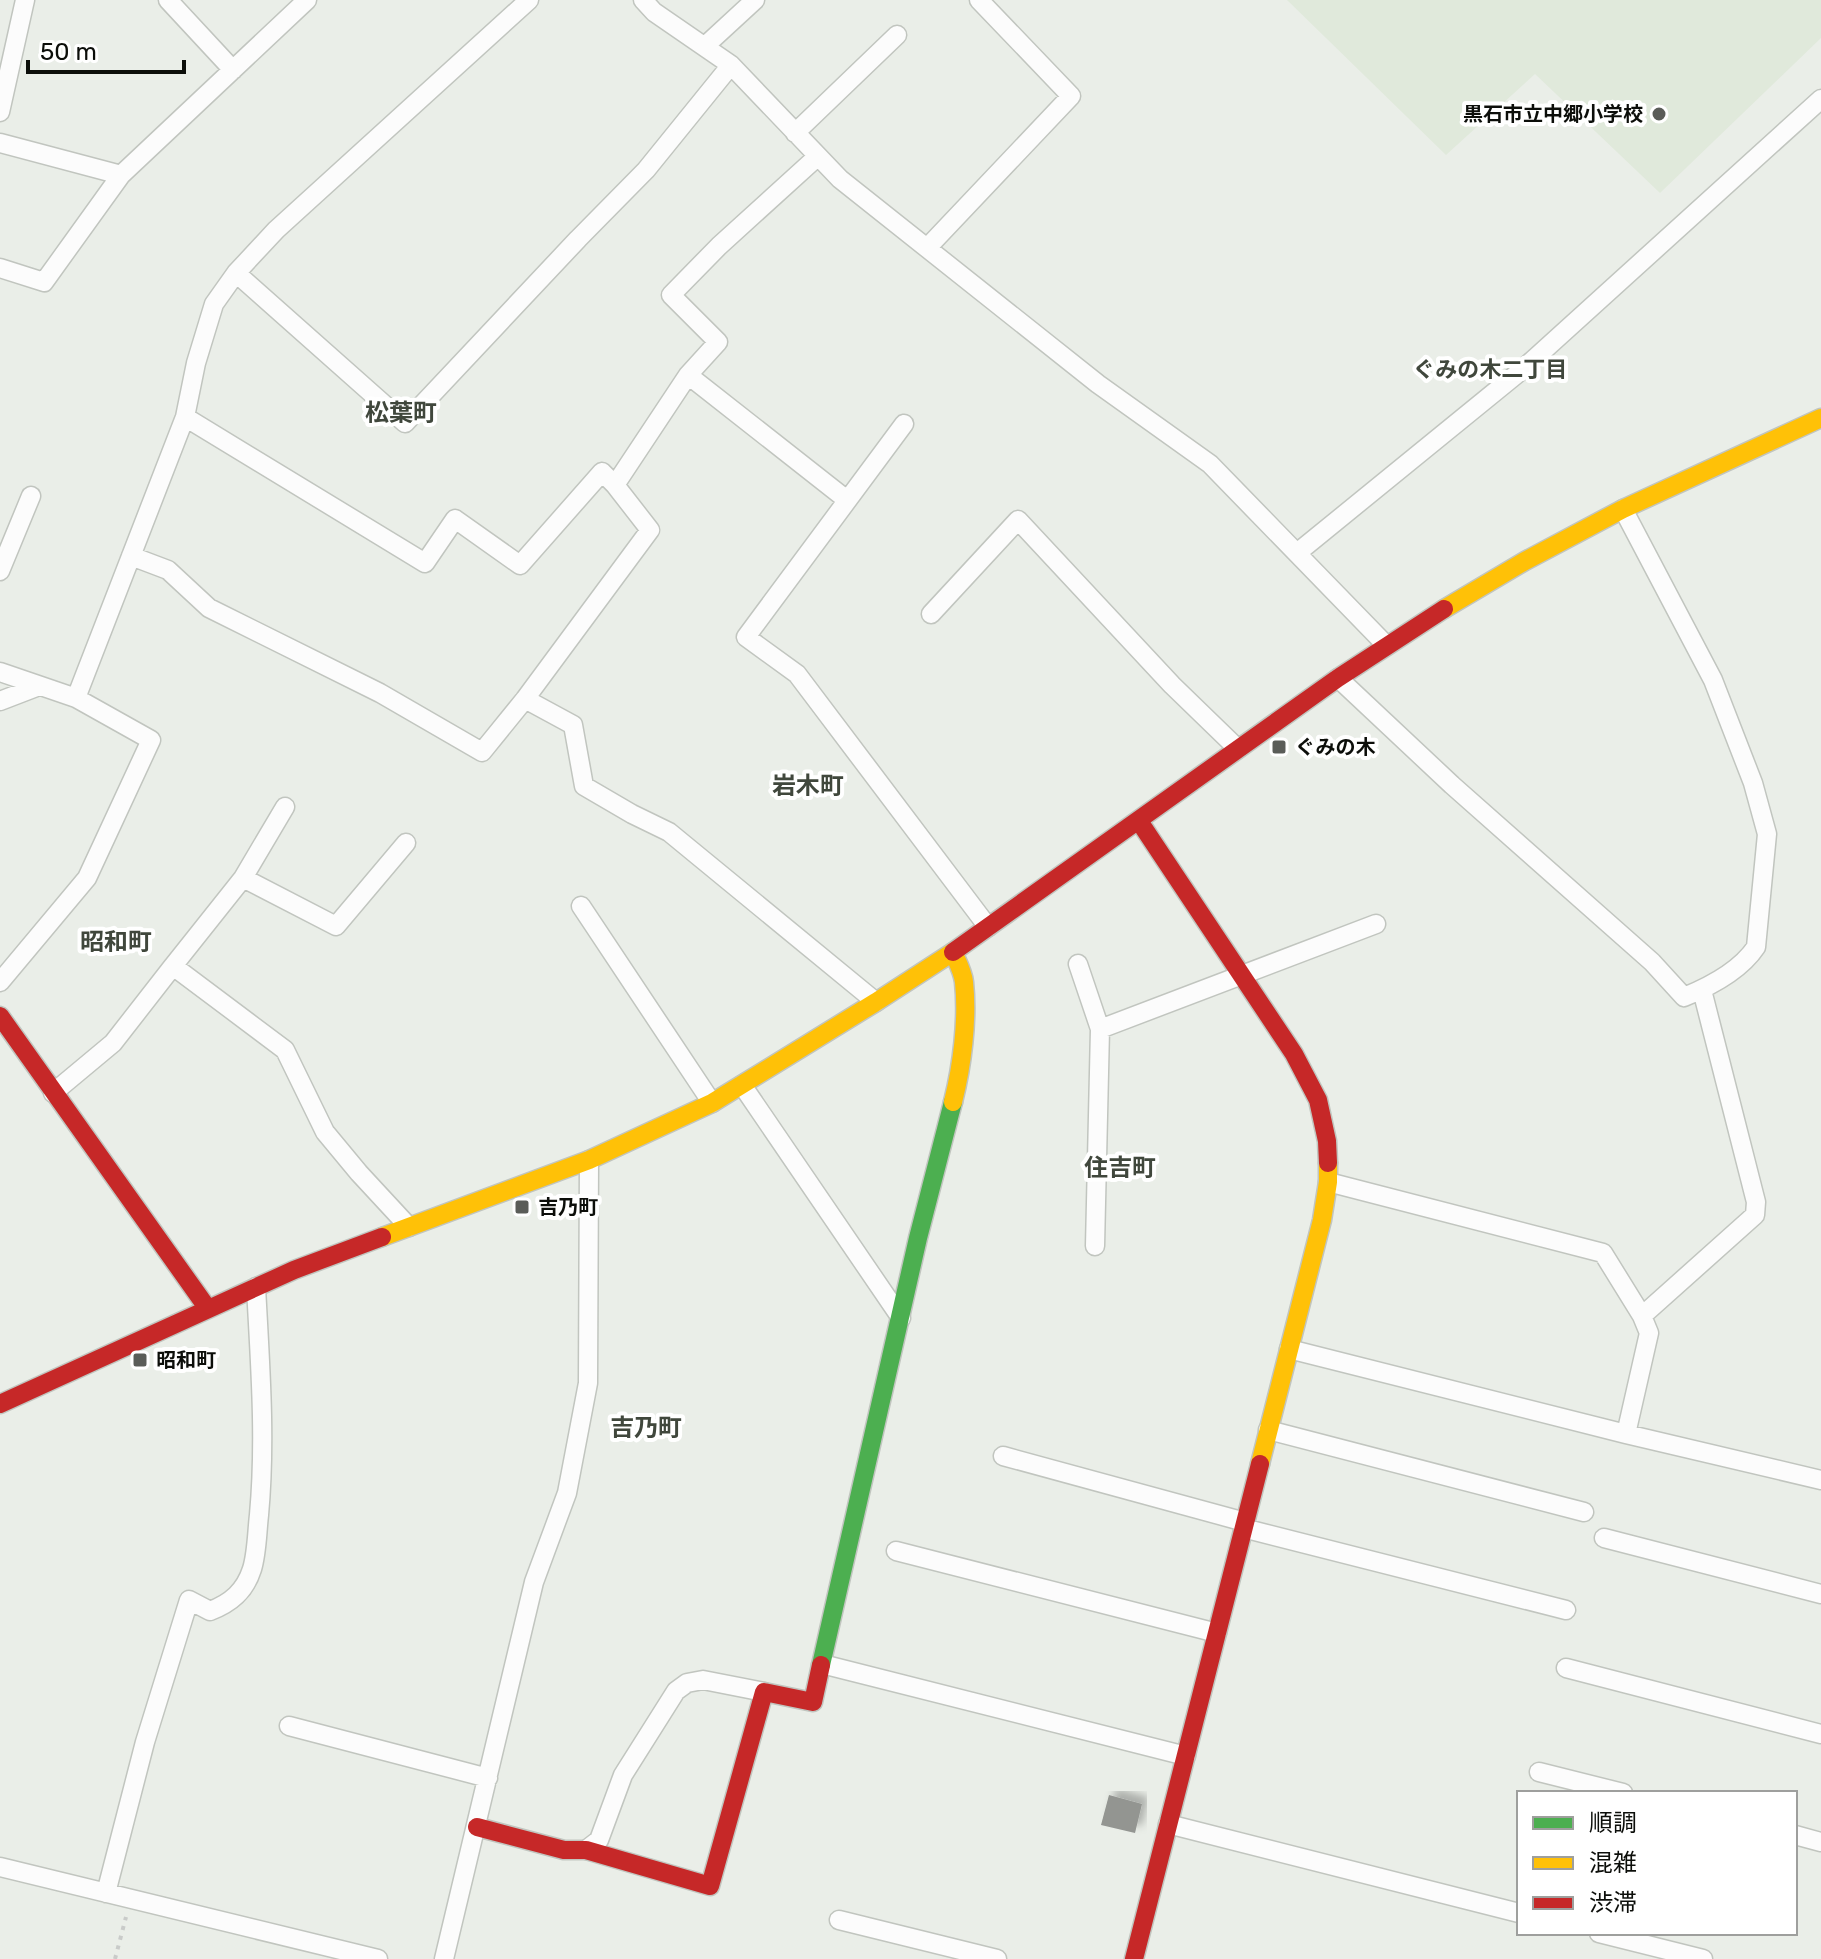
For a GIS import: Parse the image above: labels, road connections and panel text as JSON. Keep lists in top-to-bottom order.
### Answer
{
  "districts": [
    "ぐみの木二丁目",
    "松葉町",
    "岩木町",
    "昭和町",
    "住吉町",
    "吉乃町"
  ],
  "places": {
    "other": ["黒石市立中郷小学校"],
    "transit": ["ぐみの木", "吉乃町", "昭和町"]
  },
  "legend": ["順調", "混雑", "渋滞"],
  "scale_bar": "50 m"
}
